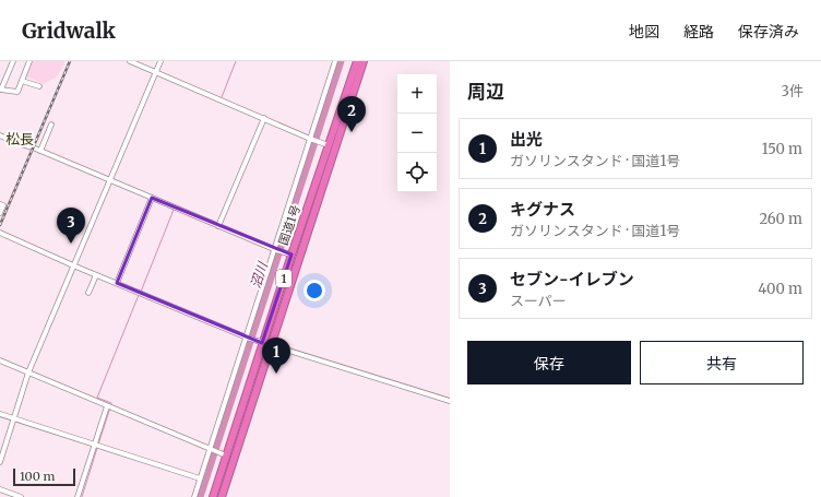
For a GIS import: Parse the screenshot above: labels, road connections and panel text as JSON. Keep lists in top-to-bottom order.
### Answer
{
  "streets": {
    "highway": ["国道1号", "1"]
  },
  "districts": ["松長"],
  "water": ["沼川"],
  "scale_bar": "100 m",
  "page": {
    "header": "Gridwalk",
    "nav": ["地図", "経路", "保存済み"],
    "heading": ["周辺", "3件"],
    "map_buttons": ["+", "−"],
    "pins": ["2", "3", "1"],
    "list": [
      {
        "mark": "1",
        "name": "出光",
        "note": "ガソリンスタンド · 国道1号",
        "value": "150 m"
      },
      {
        "mark": "2",
        "name": "キグナス",
        "note": "ガソリンスタンド · 国道1号",
        "value": "260 m"
      },
      {
        "mark": "3",
        "name": "セブン-イレブン",
        "note": "スーパー",
        "value": "400 m"
      }
    ],
    "buttons": ["保存", "共有"],
    "scale": "100 m"
  }
}
